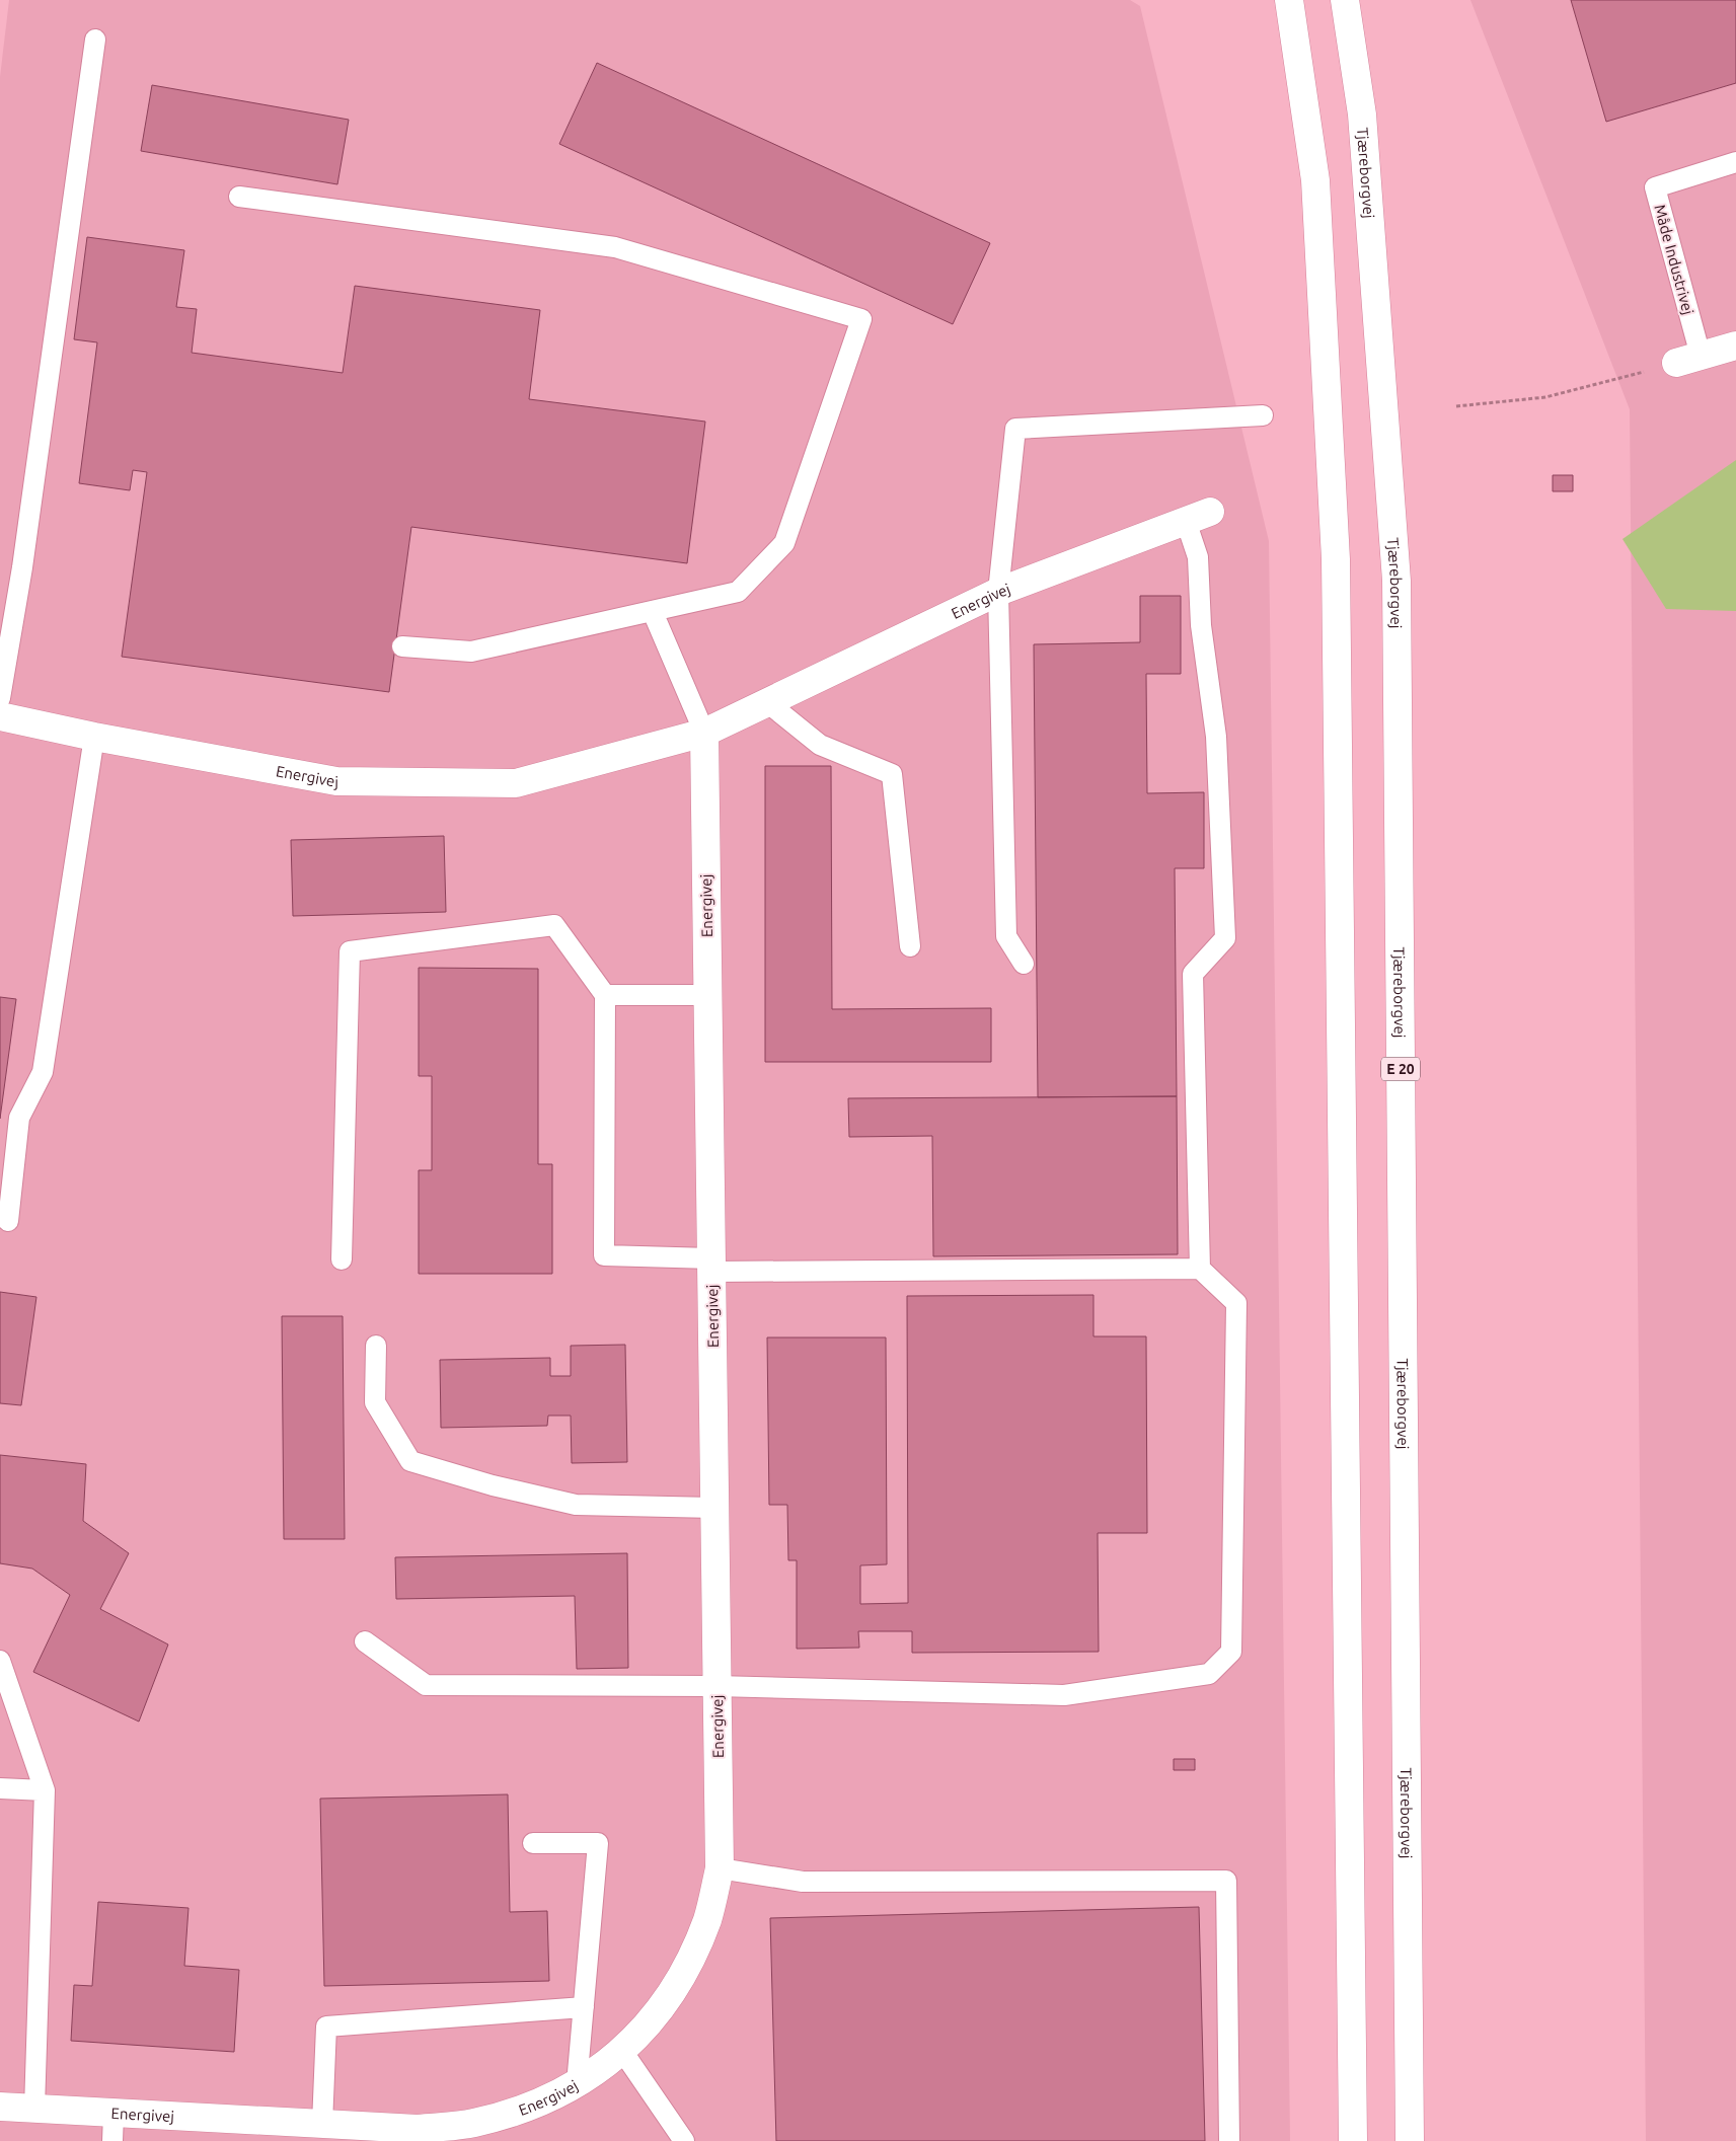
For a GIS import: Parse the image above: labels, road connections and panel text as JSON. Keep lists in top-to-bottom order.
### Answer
{
  "streets": {
    "main road": ["Tjæreborgvej", "Energivej", "E 20"],
    "lane": ["Måde Industrivej"]
  }
}
